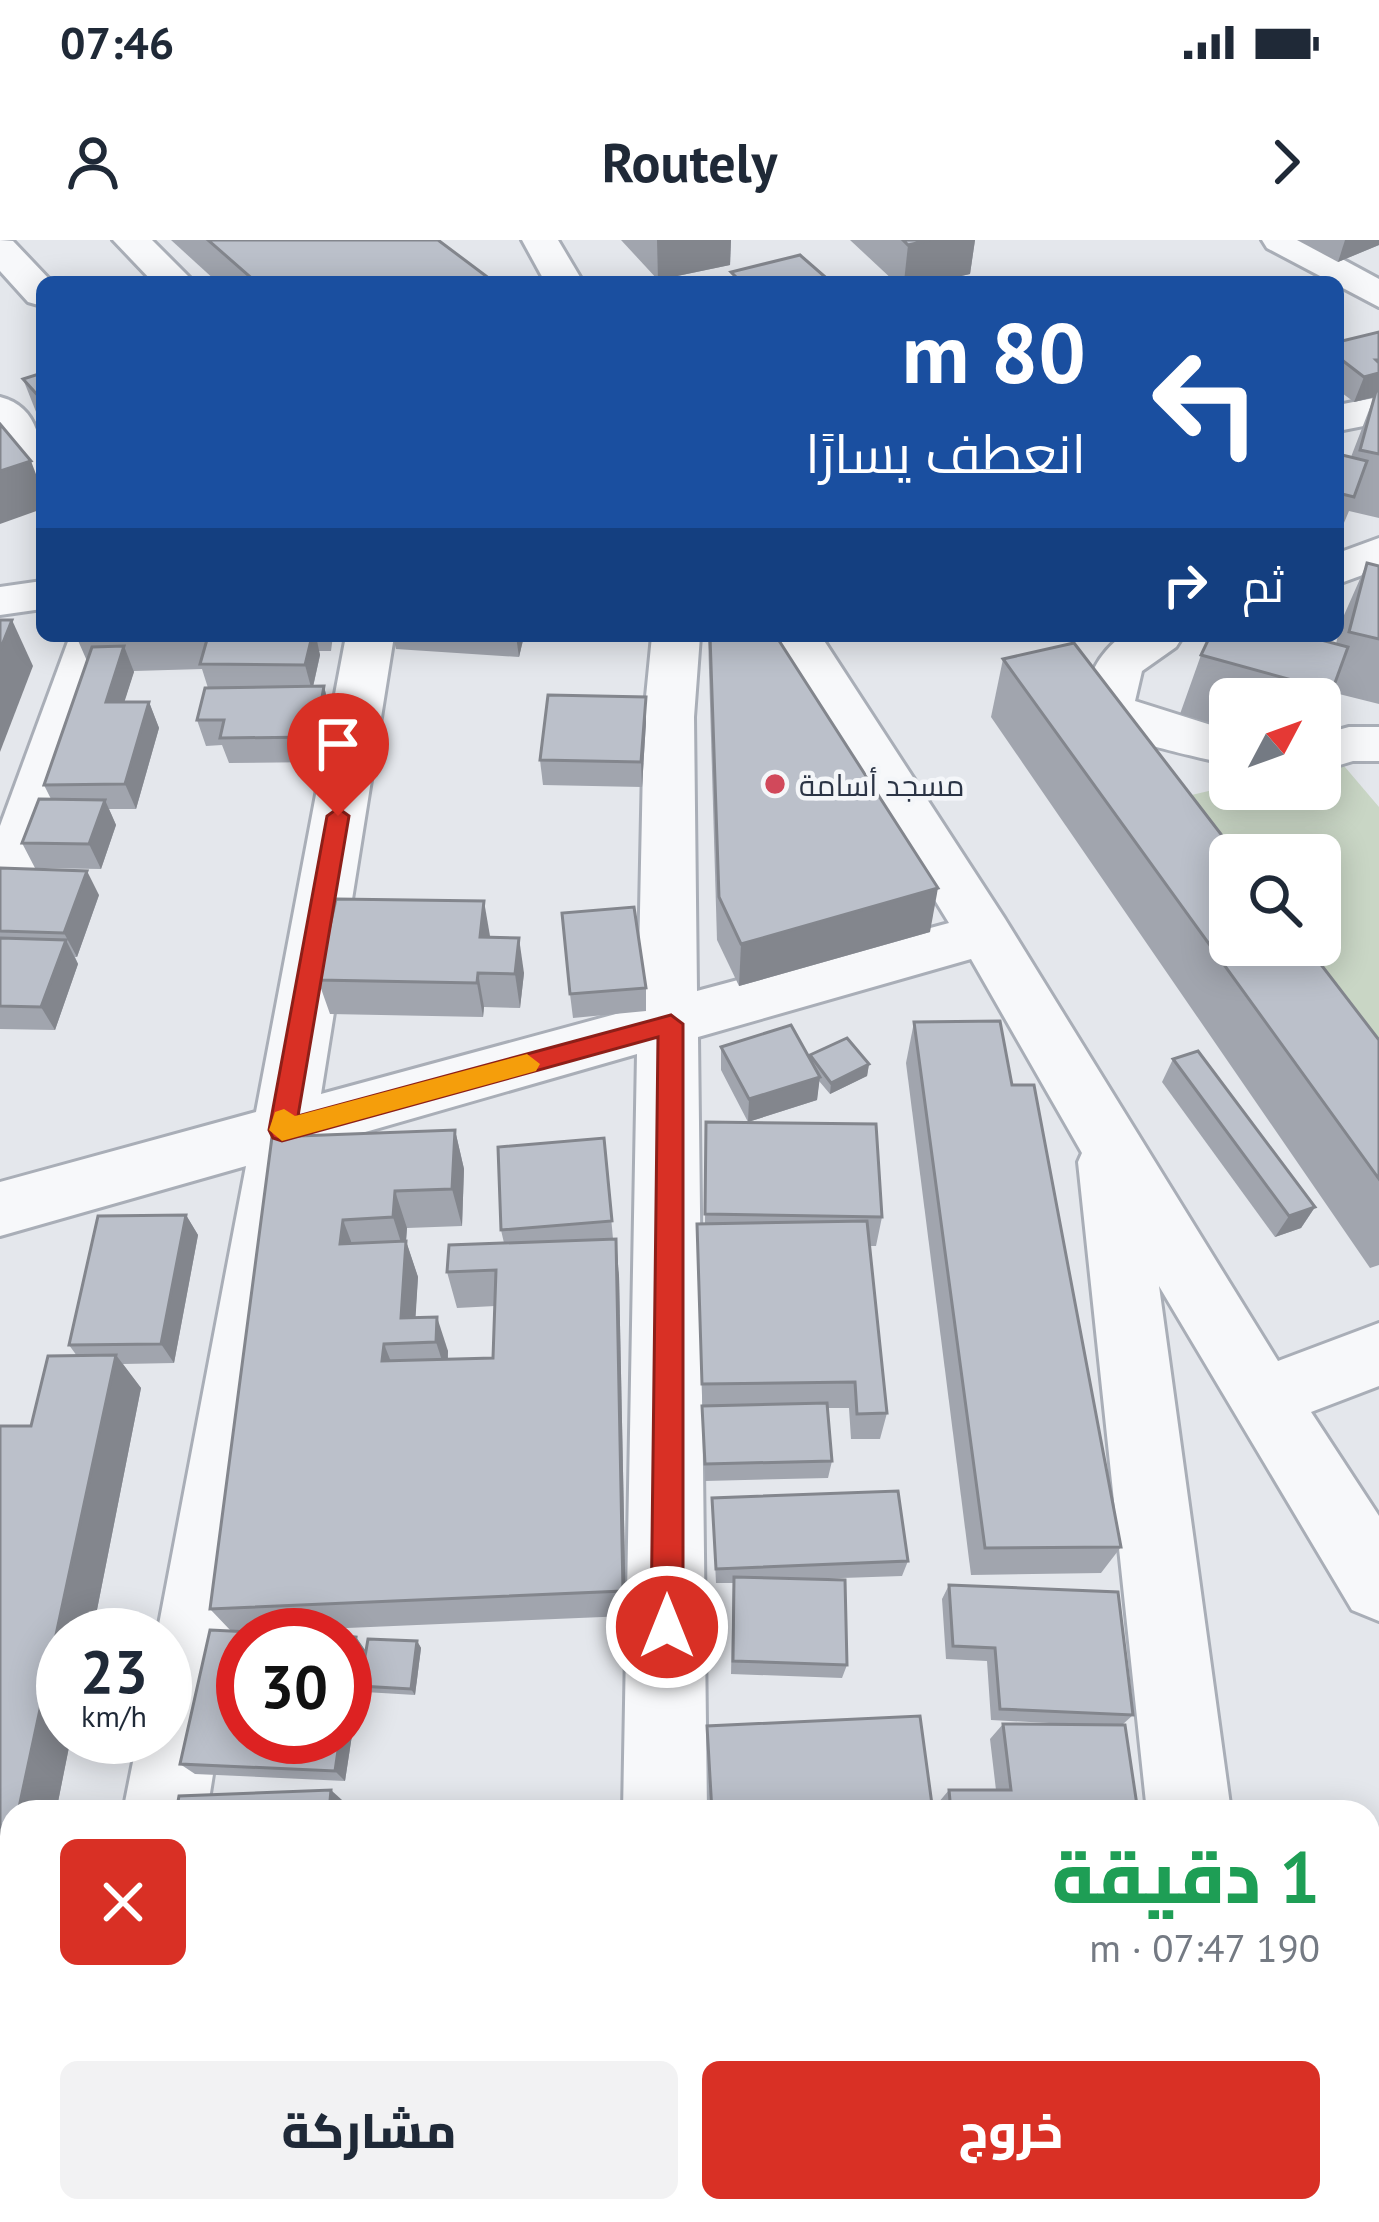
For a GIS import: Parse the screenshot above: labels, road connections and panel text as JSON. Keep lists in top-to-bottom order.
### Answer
{
  "places": ["مسجد أسامة"],
  "north": "top right",
  "page": {
    "status": "07:46",
    "header": "Routely",
    "turn": ["80 m", "انعطف يسارًا"],
    "then": "ثم",
    "speed": "23 km/h",
    "limit": "30",
    "heading": ["1 دقيقة", "190 m · 07:47"],
    "buttons": ["خروج", "مشاركة"]
  }
}
